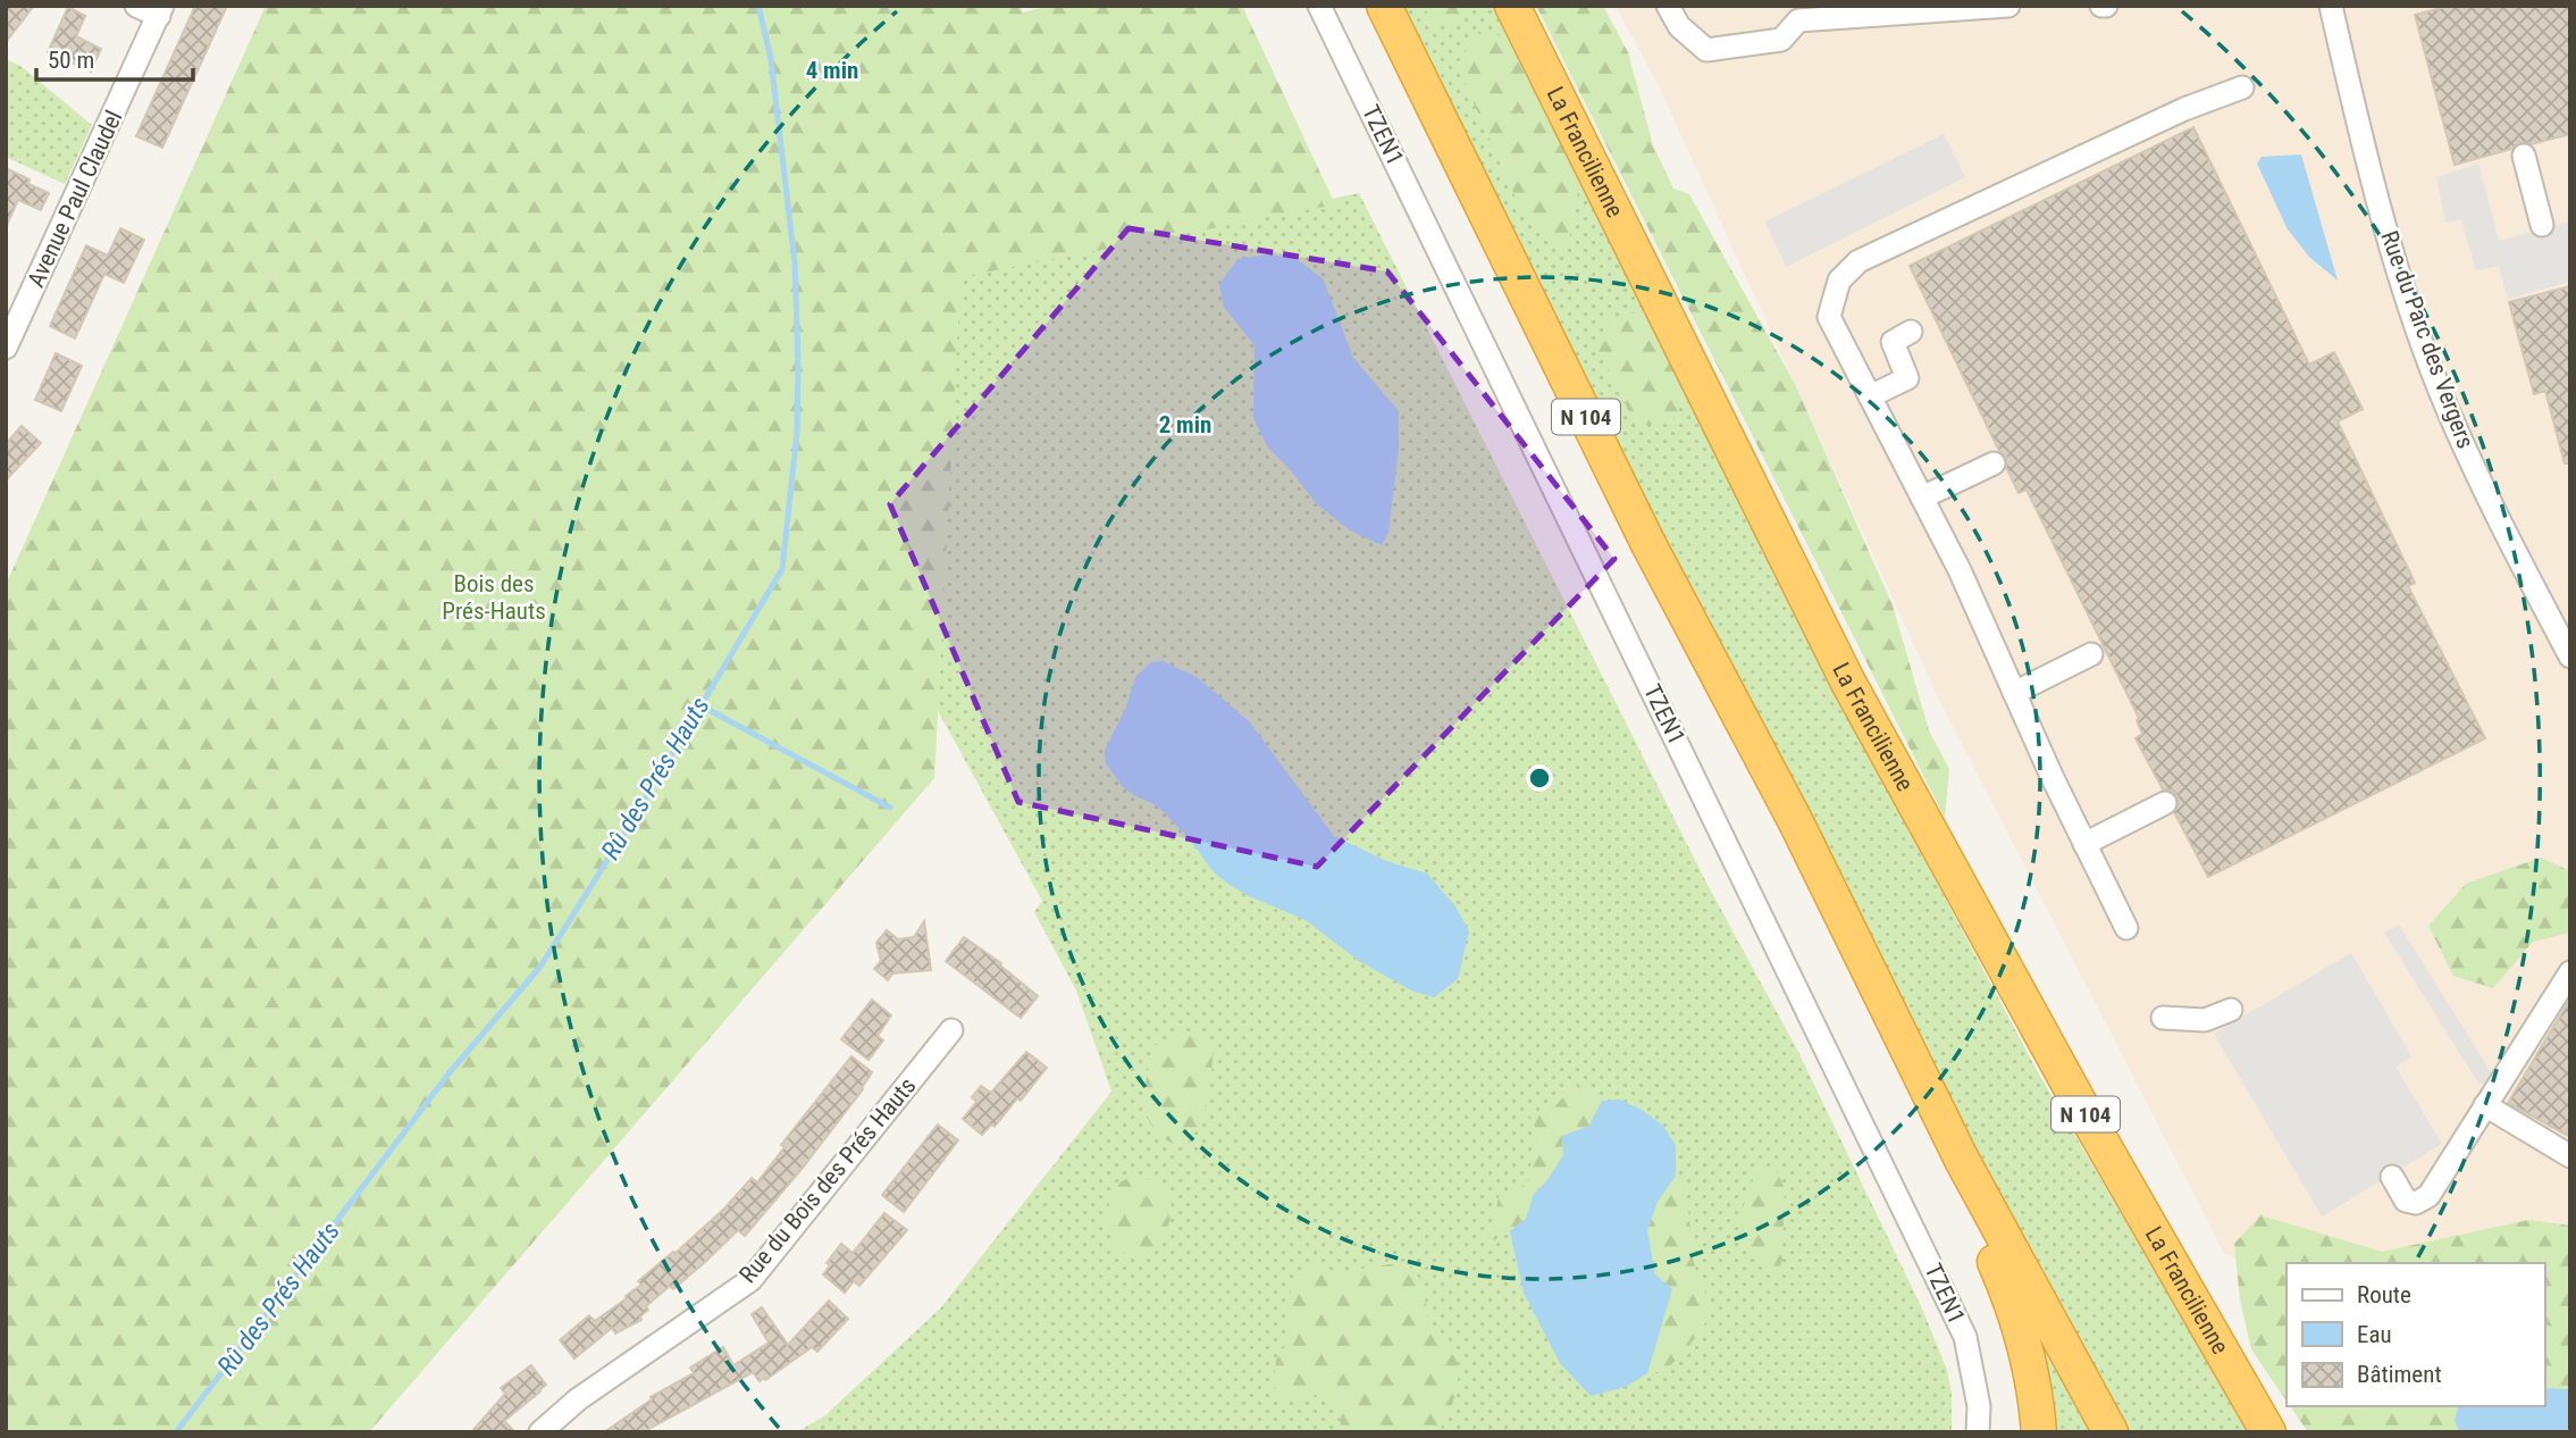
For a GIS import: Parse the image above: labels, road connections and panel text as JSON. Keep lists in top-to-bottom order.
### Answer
{
  "streets": {
    "highway": ["La Francilienne", "N 104"],
    "street": [
      "TZEN1",
      "Avenue Paul Claudel",
      "Rue du Parc des Vergers",
      "Rue du Bois des Prés Hauts"
    ]
  },
  "water": ["Rû des Prés Hauts"],
  "parks": ["Bois des Prés-Hauts"],
  "legend": ["Route", "Eau", "Bâtiment"],
  "scale_bar": "50 m",
  "rings": ["4 min", "2 min"]
}
